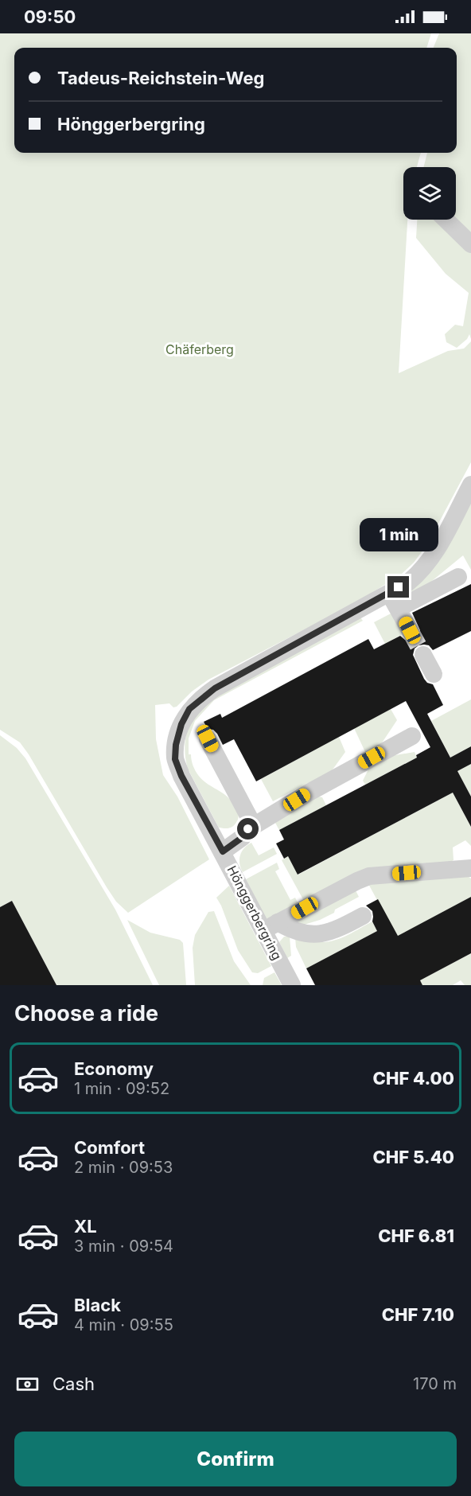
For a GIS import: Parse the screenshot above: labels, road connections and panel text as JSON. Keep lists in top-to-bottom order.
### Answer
{
  "streets": {
    "street": ["Hönggerbergring"]
  },
  "parks": ["Chäferberg"],
  "page": {
    "status": "09:50",
    "banner": ["Tadeus-Reichstein-Weg", "Hönggerbergring"],
    "bubble": "1 min",
    "heading": "Choose a ride",
    "list": [
      {
        "name": "Economy",
        "note": "1 min · 09:52",
        "value": "CHF 4.00"
      },
      {
        "name": "Comfort",
        "note": "2 min · 09:53",
        "value": "CHF 5.40"
      },
      {
        "name": "XL",
        "note": "3 min · 09:54",
        "value": "CHF 6.81"
      },
      {
        "name": "Black",
        "note": "4 min · 09:55",
        "value": "CHF 7.10"
      }
    ],
    "pay": ["Cash", "170 m"],
    "buttons": "Confirm"
  }
}
